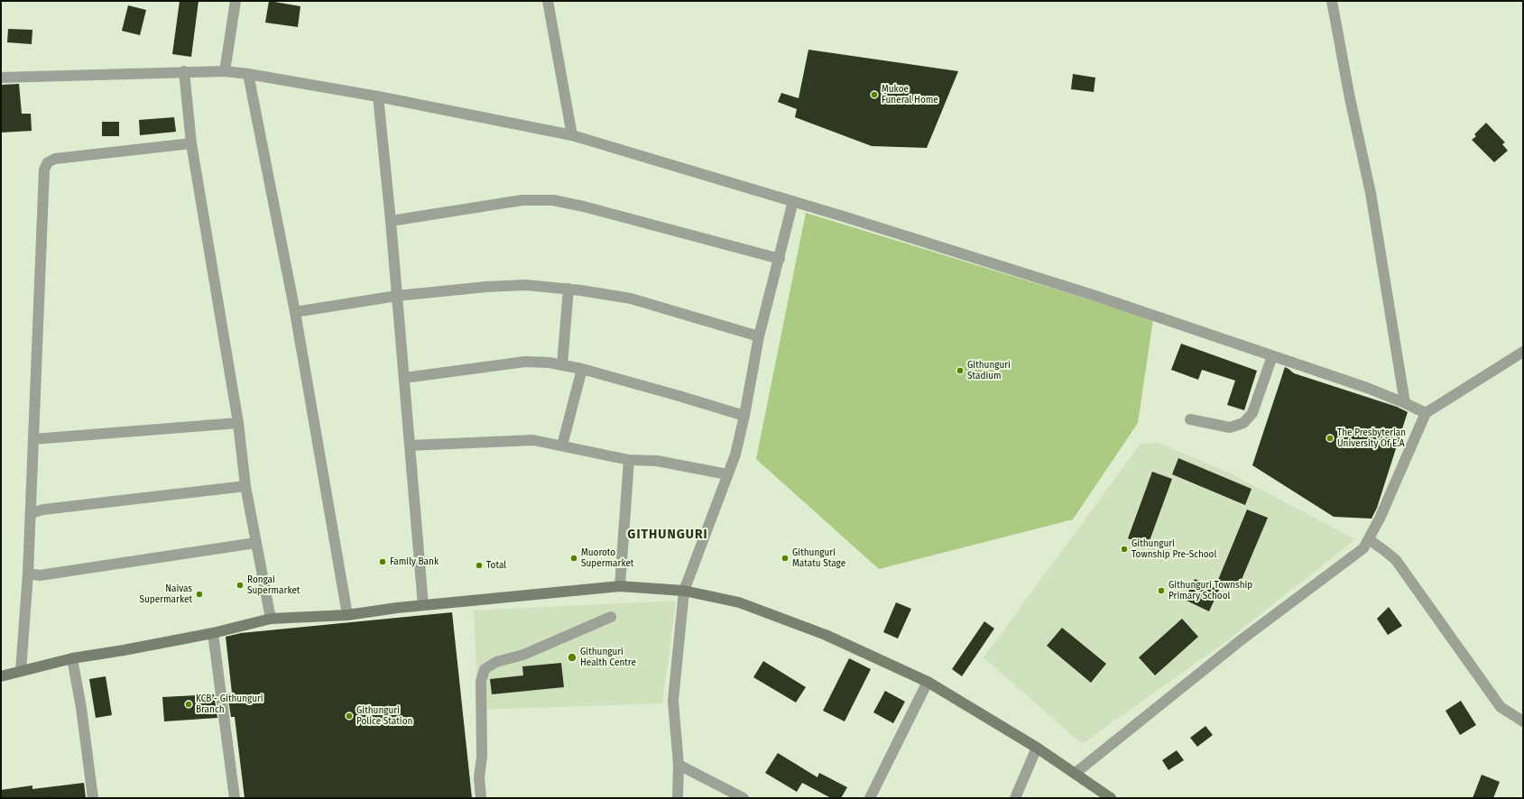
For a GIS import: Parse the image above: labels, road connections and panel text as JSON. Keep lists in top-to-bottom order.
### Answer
{
  "districts": ["GITHUNGURI"],
  "places": [
    "Mukoe Funeral Home",
    "Githunguri Stadium",
    "The Presbyterian University Of E.A",
    "Githunguri Township Pre-School",
    "Muoroto Supermarket",
    "Githunguri Matatu Stage",
    "Family Bank",
    "Total",
    "Rongai Supermarket",
    "Githunguri Township Primary School",
    "Naivas Supermarket",
    "Githunguri Health Centre",
    "KCB - Githunguri Branch",
    "Githunguri Police Station"
  ]
}
